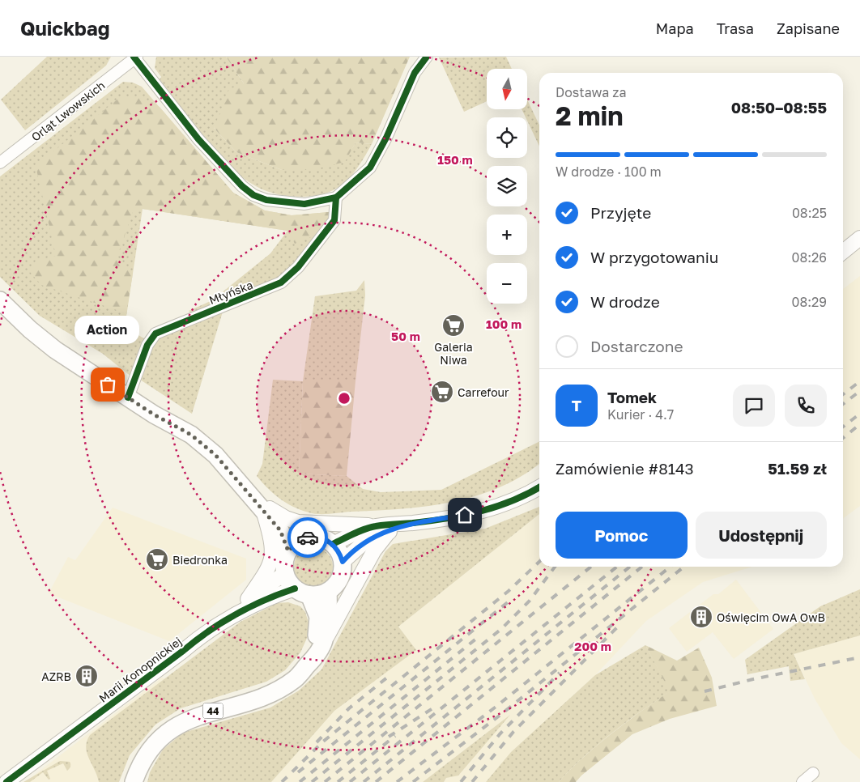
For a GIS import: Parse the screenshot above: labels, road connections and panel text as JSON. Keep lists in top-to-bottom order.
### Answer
{
  "streets": {
    "main road": ["44"],
    "street": ["Orląt Lwowskich", "Młyńska", "Marii Konopnickiej"]
  },
  "crossings": [
    ["Orląt Lwowskich", "Młyńska"],
    ["Marii Konopnickiej", "44"]
  ],
  "places": {
    "supermarket": ["Galeria Niwa", "Carrefour", "Biedronka"],
    "other": ["Action"],
    "building": ["Oświęcim OwA OwB", "AZRB"]
  },
  "north": "bottom",
  "page": {
    "header": "Quickbag",
    "nav": ["Mapa", "Trasa", "Zapisane"],
    "map_buttons": ["+", "−"],
    "heading": ["2 min", "Dostawa za", "08:50–08:55"],
    "panel": [
      "Tomek",
      "Kurier · 4.7",
      "Zamówienie #8143",
      "51.59 zł"
    ],
    "bar": "W drodze · 100 m",
    "list": [
      ["Przyjęte", "08:25"],
      ["W przygotowaniu", "08:26"],
      ["W drodze", "08:29"],
      "Dostarczone"
    ],
    "bubble": "Action",
    "round": "T",
    "buttons": ["Pomoc", "Udostępnij"]
  },
  "rings": [
    "150 m",
    "100 m",
    "50 m",
    "200 m"
  ]
}
